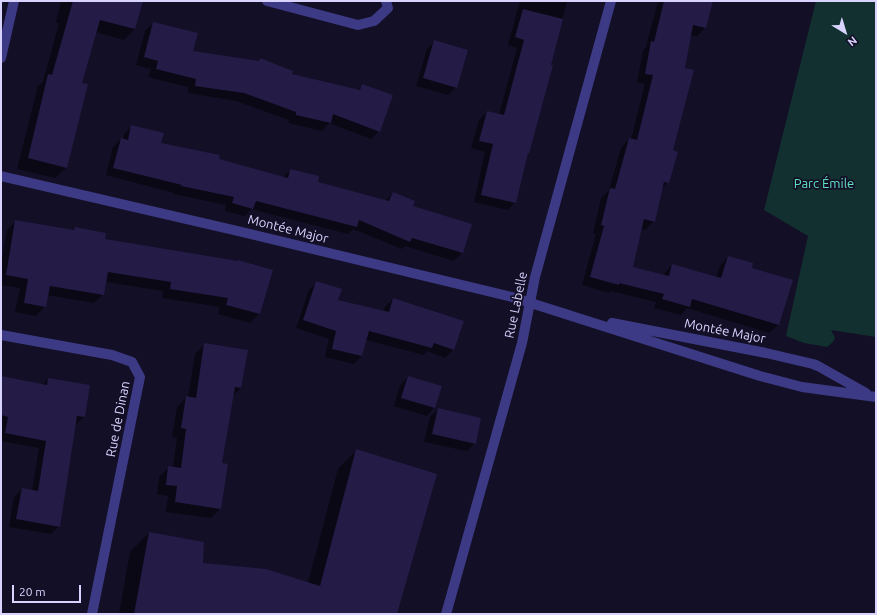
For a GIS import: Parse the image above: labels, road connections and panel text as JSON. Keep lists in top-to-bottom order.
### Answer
{
  "streets": {
    "street": ["Montée Major", "Rue Labelle", "Rue de Dinan"]
  },
  "crossings": [
    ["Montée Major", "Rue Labelle"]
  ],
  "parks": ["Parc Émile"],
  "scale_bar": "20 m",
  "north": "bottom right"
}
